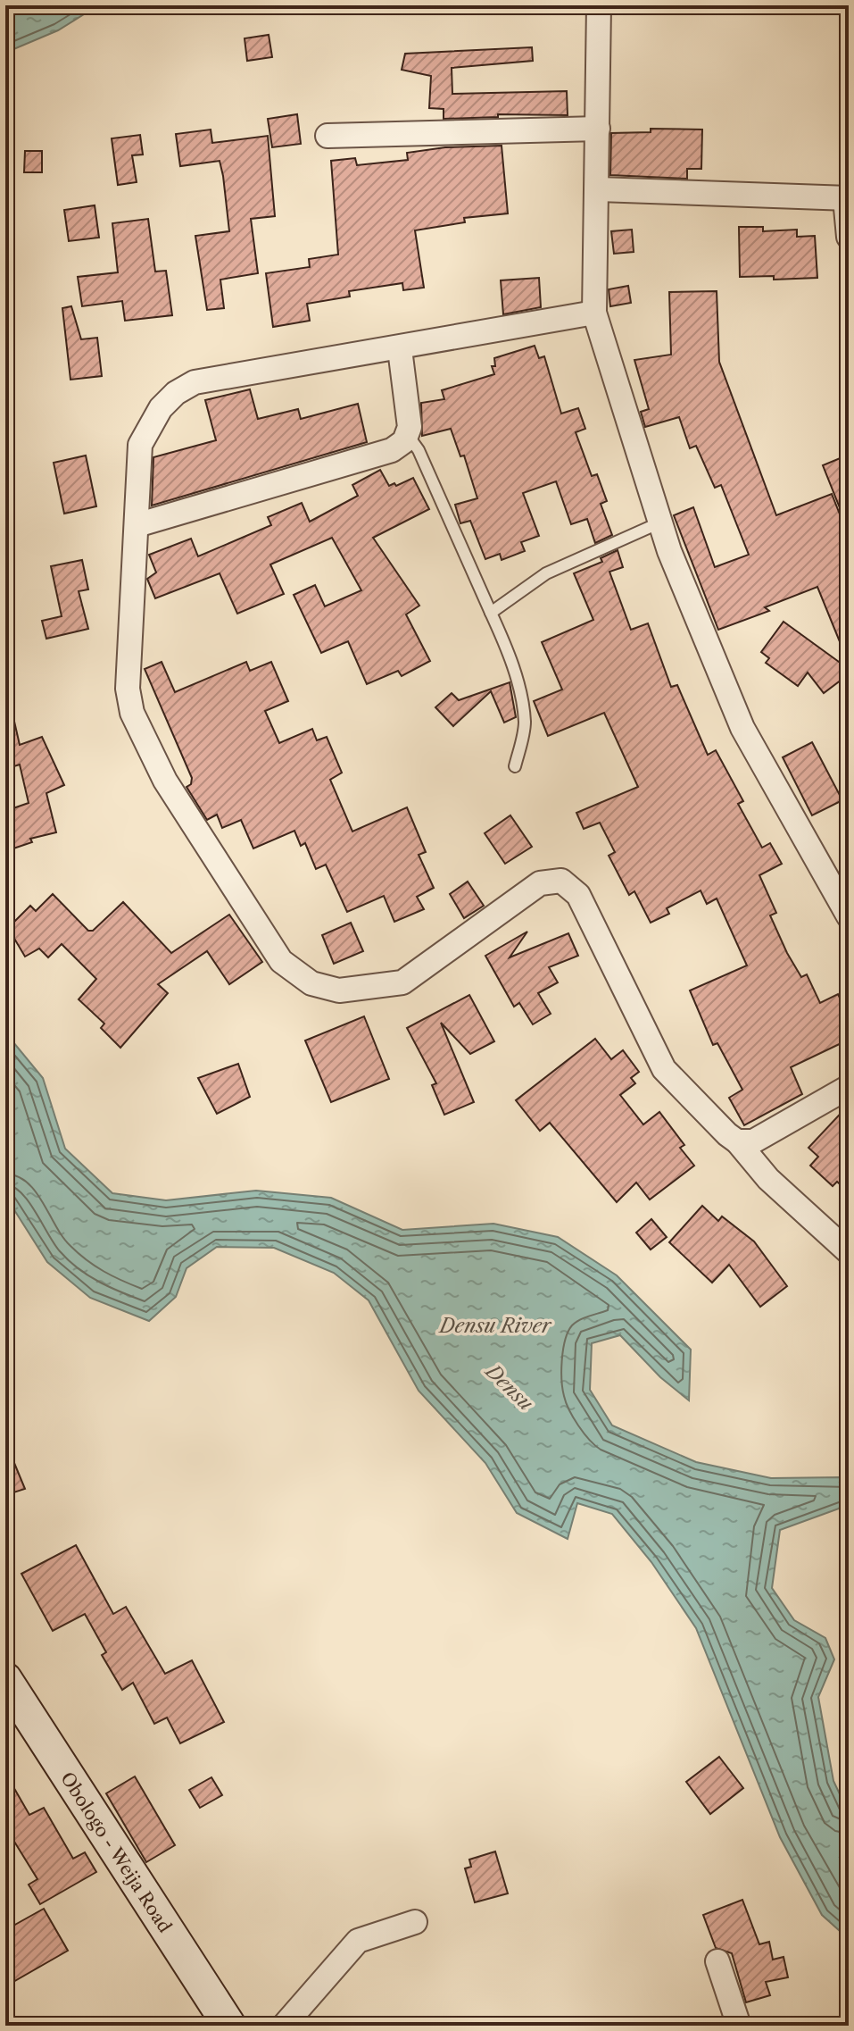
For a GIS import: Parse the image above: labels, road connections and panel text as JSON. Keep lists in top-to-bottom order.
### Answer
{
  "streets": {
    "street": ["Obologo - Weija Road"]
  },
  "water": ["Densu River", "Densu"]
}
